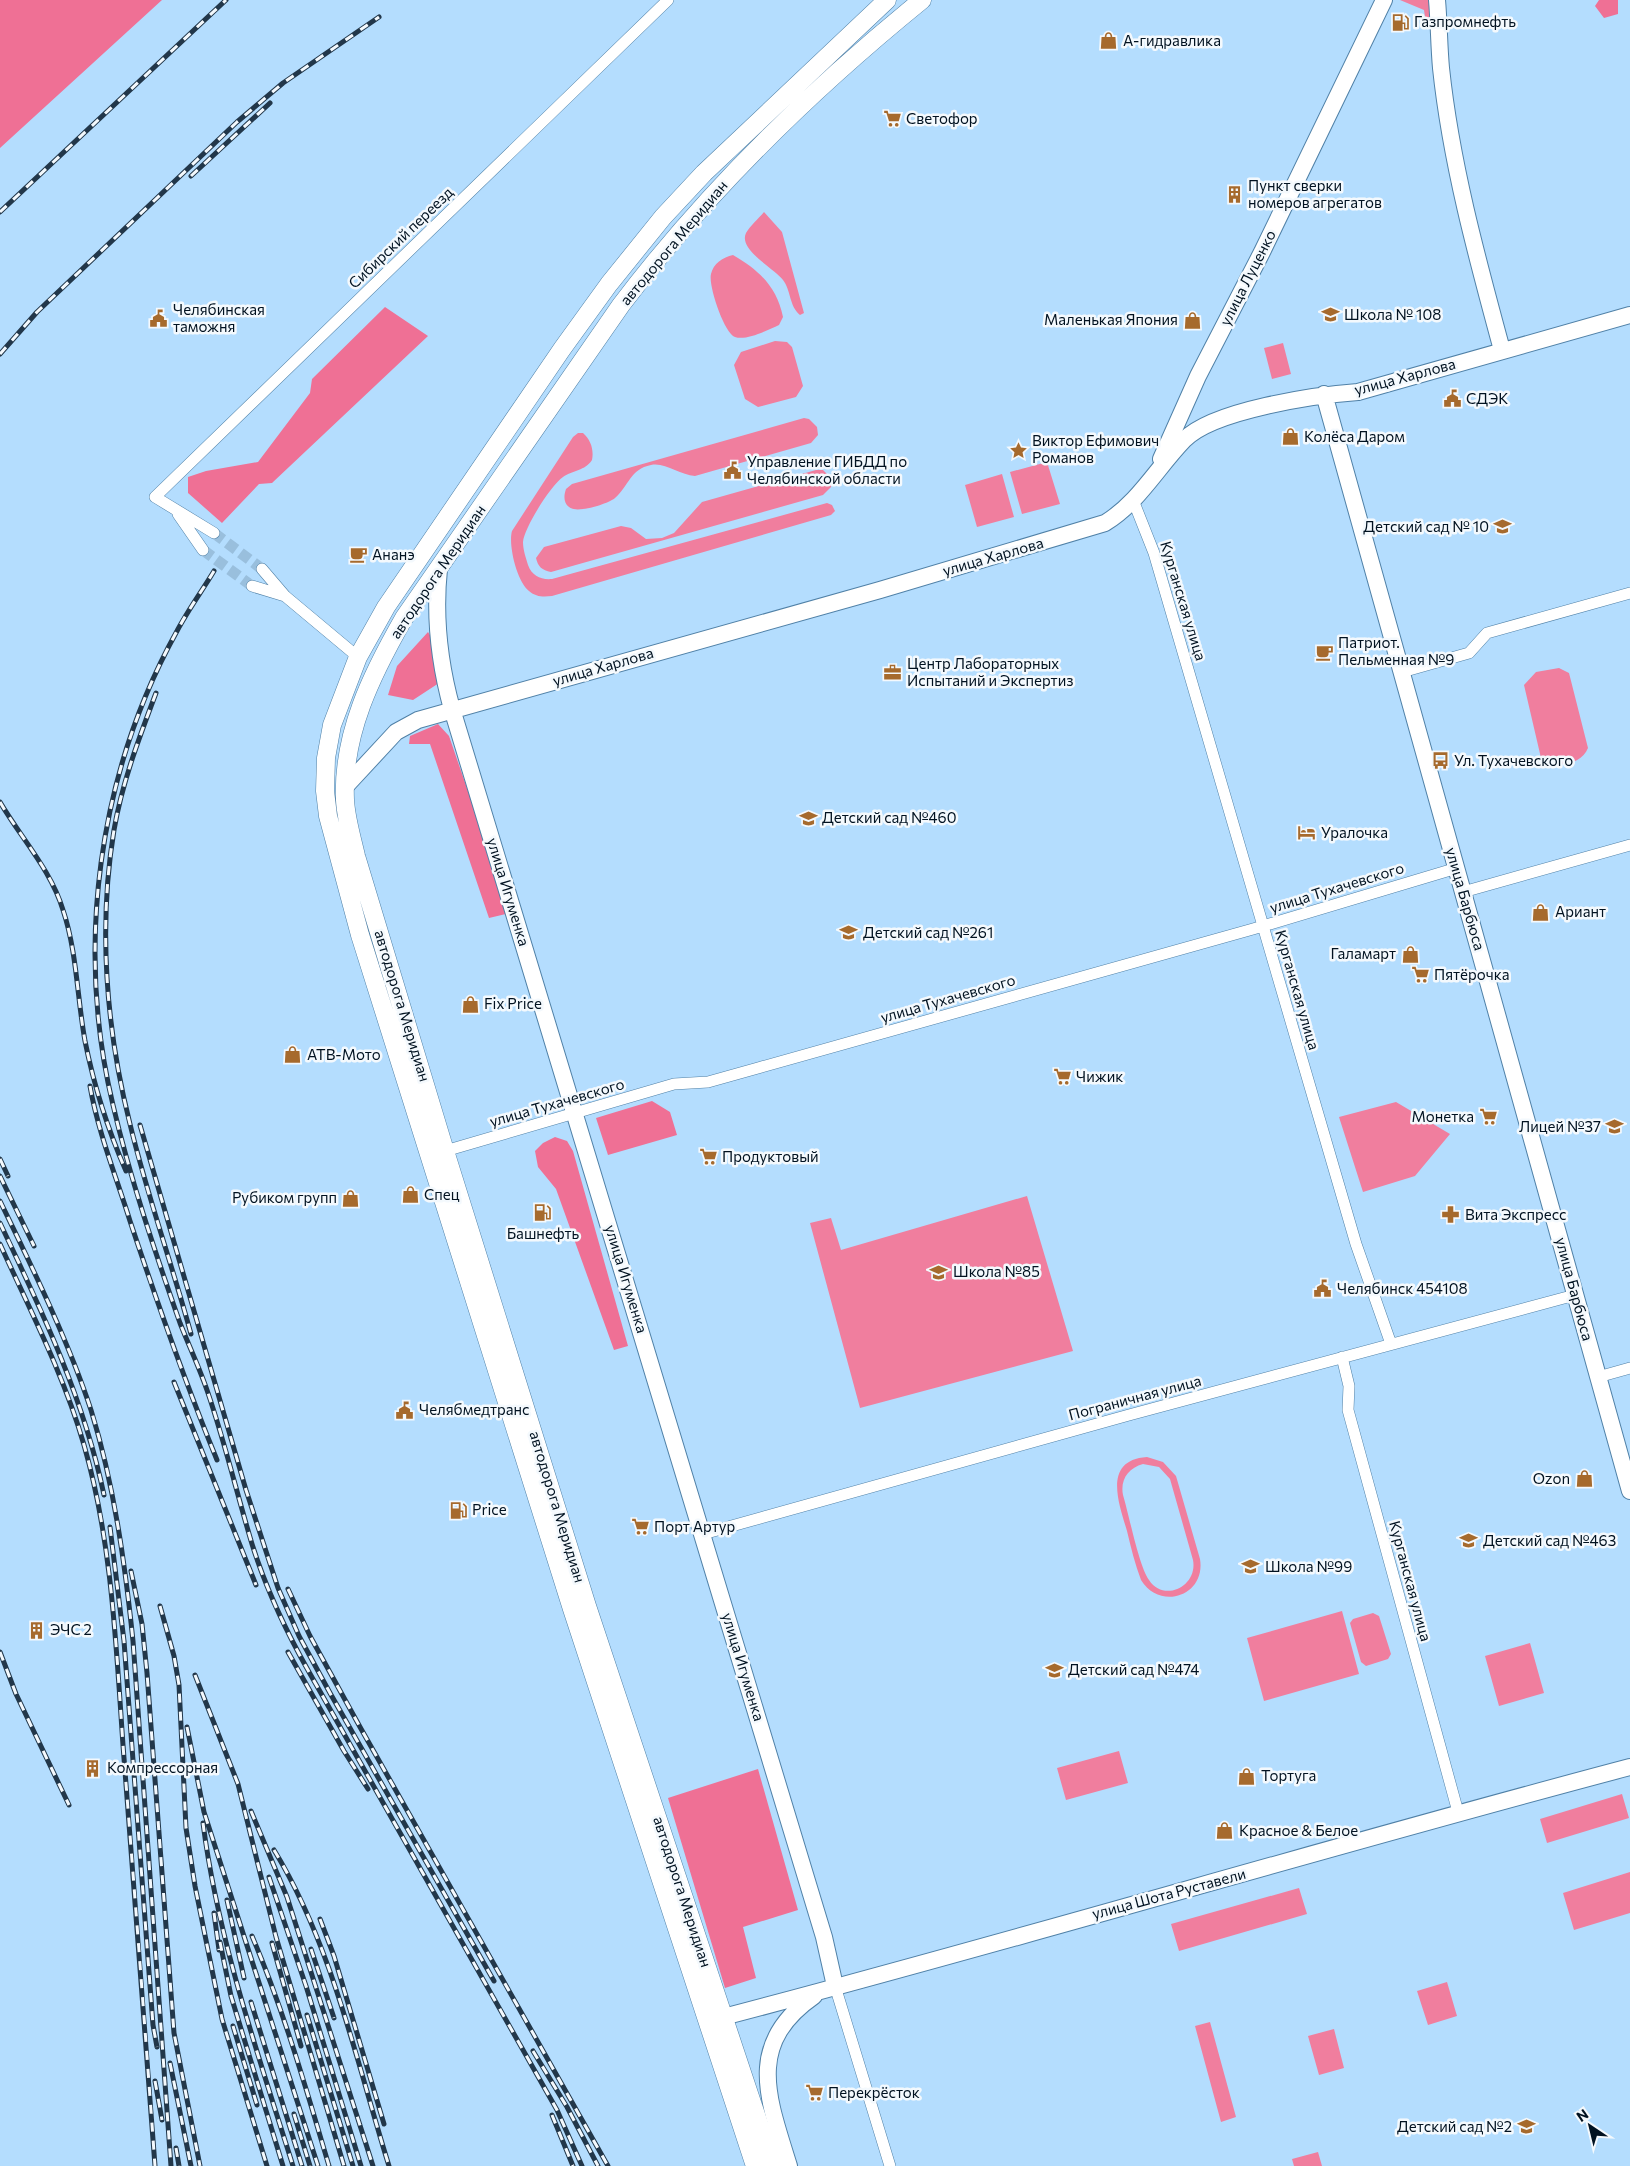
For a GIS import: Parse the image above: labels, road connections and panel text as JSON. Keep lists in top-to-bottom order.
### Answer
{
  "streets": {
    "main road": ["автодорога Меридиан"],
    "street": [
      "Сибирский переезд",
      "улица Луценко",
      "улица Харлова",
      "Курганская улица",
      "улица Тухачевского",
      "улица Игуменка",
      "улица Барбюса",
      "Пограничная улица",
      "улица Шота Руставели"
    ]
  },
  "crossings": [
    ["автодорога Меридиан", "улица Харлова"],
    ["автодорога Меридиан", "улица Тухачевского"],
    ["автодорога Меридиан", "улица Игуменка"],
    ["автодорога Меридиан", "улица Шота Руставели"],
    ["улица Луценко", "улица Харлова"],
    ["улица Харлова", "Курганская улица"],
    ["улица Харлова", "улица Игуменка"],
    ["улица Харлова", "улица Барбюса"],
    ["Курганская улица", "улица Тухачевского"],
    ["Курганская улица", "Пограничная улица"],
    ["Курганская улица", "улица Шота Руставели"],
    ["улица Тухачевского", "улица Игуменка"],
    ["улица Тухачевского", "улица Барбюса"],
    ["улица Игуменка", "Пограничная улица"],
    ["улица Игуменка", "улица Шота Руставели"],
    ["улица Барбюса", "Пограничная улица"]
  ],
  "places": {
    "fuel station": ["Газпромнефть", "Башнефть", "Price"],
    "shop": [
      "А-гидравлика",
      "Маленькая Япония",
      "Колёса Даром",
      "Ариант",
      "Галамарт",
      "Fix Price",
      "АТВ-Мото",
      "Спец",
      "Рубиком групп",
      "Ozon",
      "Тортуга",
      "Красное & Белое"
    ],
    "supermarket": [
      "Светофор",
      "Пятёрочка",
      "Чижик",
      "Монетка",
      "Продуктовый",
      "Порт Артур",
      "Перекрёсток"
    ],
    "building": ["Пункт сверки номеров агрегатов", "ЭЧС 2", "Компрессорная"],
    "school or university": [
      "Школа № 108",
      "Детский сад № 10",
      "Детский сад №460",
      "Детский сад №261",
      "Лицей №37",
      "Школа №85",
      "Детский сад №463",
      "Школа №99",
      "Детский сад №474",
      "Детский сад №2"
    ],
    "public building": [
      "Челябинская таможня",
      "СДЭК",
      "Управление ГИБДД по Челябинской области",
      "Челябинск 454108",
      "Челябмедтранс"
    ],
    "place": ["Виктор Ефимович Романов"],
    "cafe": ["Ананэ", "Патриот. Пельменная №9"],
    "office": ["Центр Лабораторных Испытаний и Экспертиз"],
    "bus stop": ["Ул. Тухачевского"],
    "hotel": ["Уралочка"],
    "pharmacy": ["Вита Экспресс"]
  },
  "north": "top left"
}
